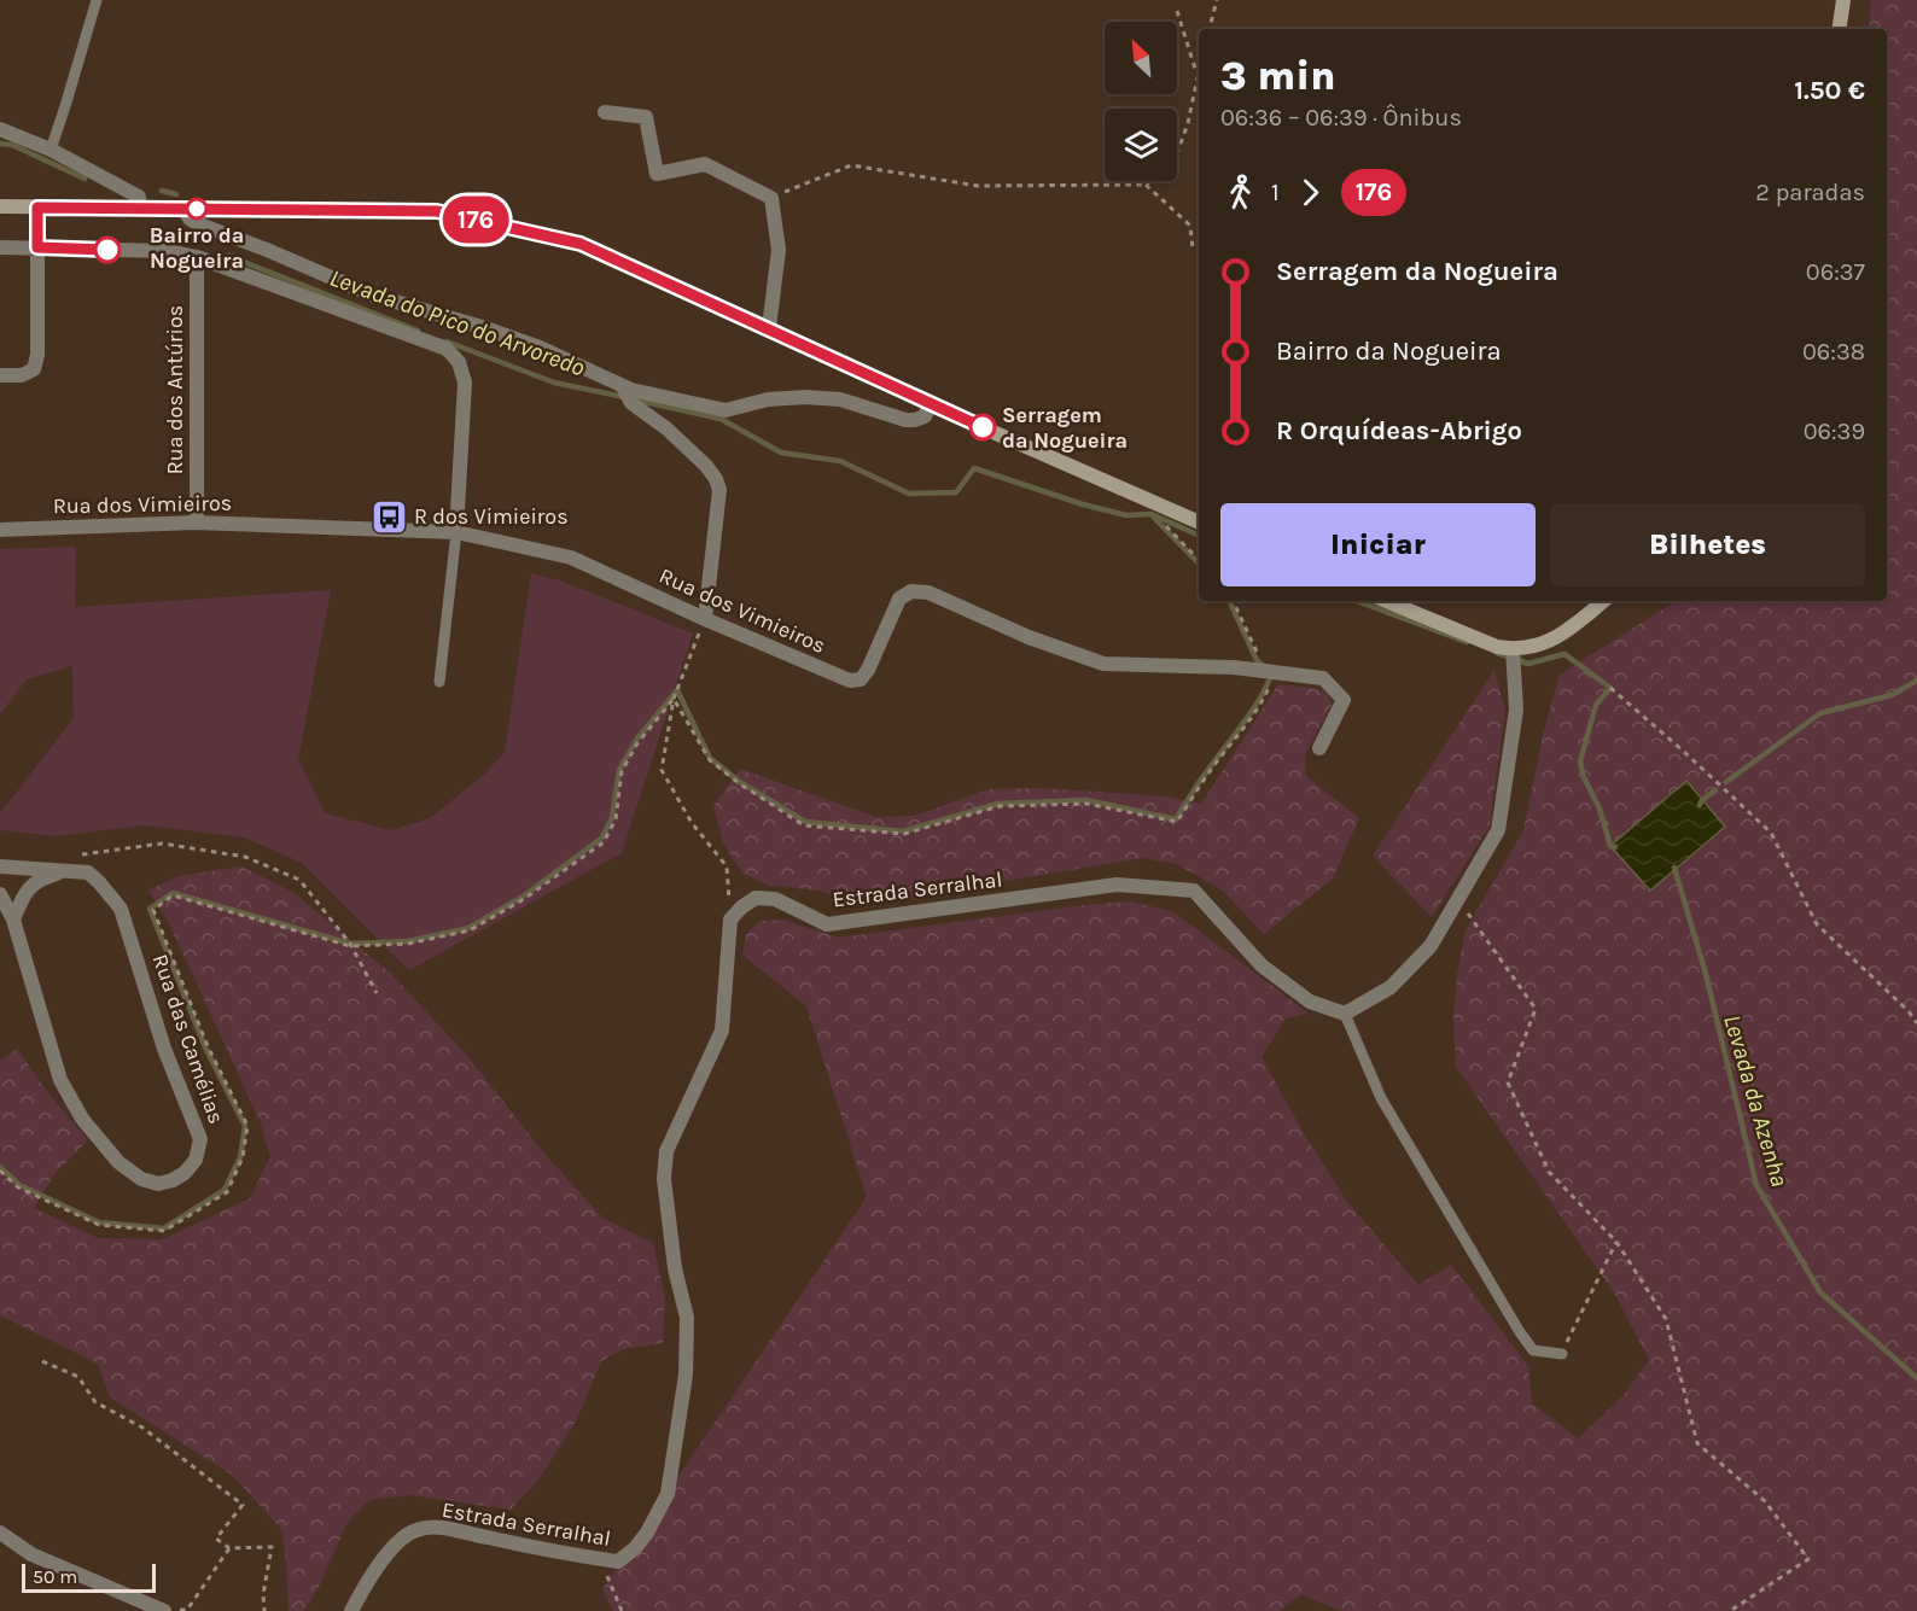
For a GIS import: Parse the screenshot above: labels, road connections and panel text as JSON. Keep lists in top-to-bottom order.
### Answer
{
  "streets": {
    "street": [
      "Rua dos Antúrios",
      "Rua dos Vimieiros",
      "Estrada Serralhal",
      "Rua das Camélias"
    ]
  },
  "crossings": [
    ["Rua dos Antúrios", "Rua dos Vimieiros"]
  ],
  "water": ["Levada do Pico do Arvoredo", "Levada da Azenha"],
  "places": {
    "other": ["Bairro da Nogueira", "Serragem da Nogueira"],
    "bus stop": ["R dos Vimieiros"]
  },
  "lines": ["bus line 176"],
  "scale_bar": "50 m",
  "north": "top left",
  "page": {
    "on_map": "176",
    "heading": ["3 min", "06:36 – 06:39 · Ônibus", "1.50 €"],
    "legs": ["1", "176", "2 paradas"],
    "list": [
      {
        "name": "Serragem da Nogueira",
        "value": "06:37"
      },
      {
        "name": "Bairro da Nogueira",
        "value": "06:38"
      },
      {
        "name": "R Orquídeas-Abrigo",
        "value": "06:39"
      }
    ],
    "buttons": ["Iniciar", "Bilhetes"],
    "scale": "50 m"
  }
}
